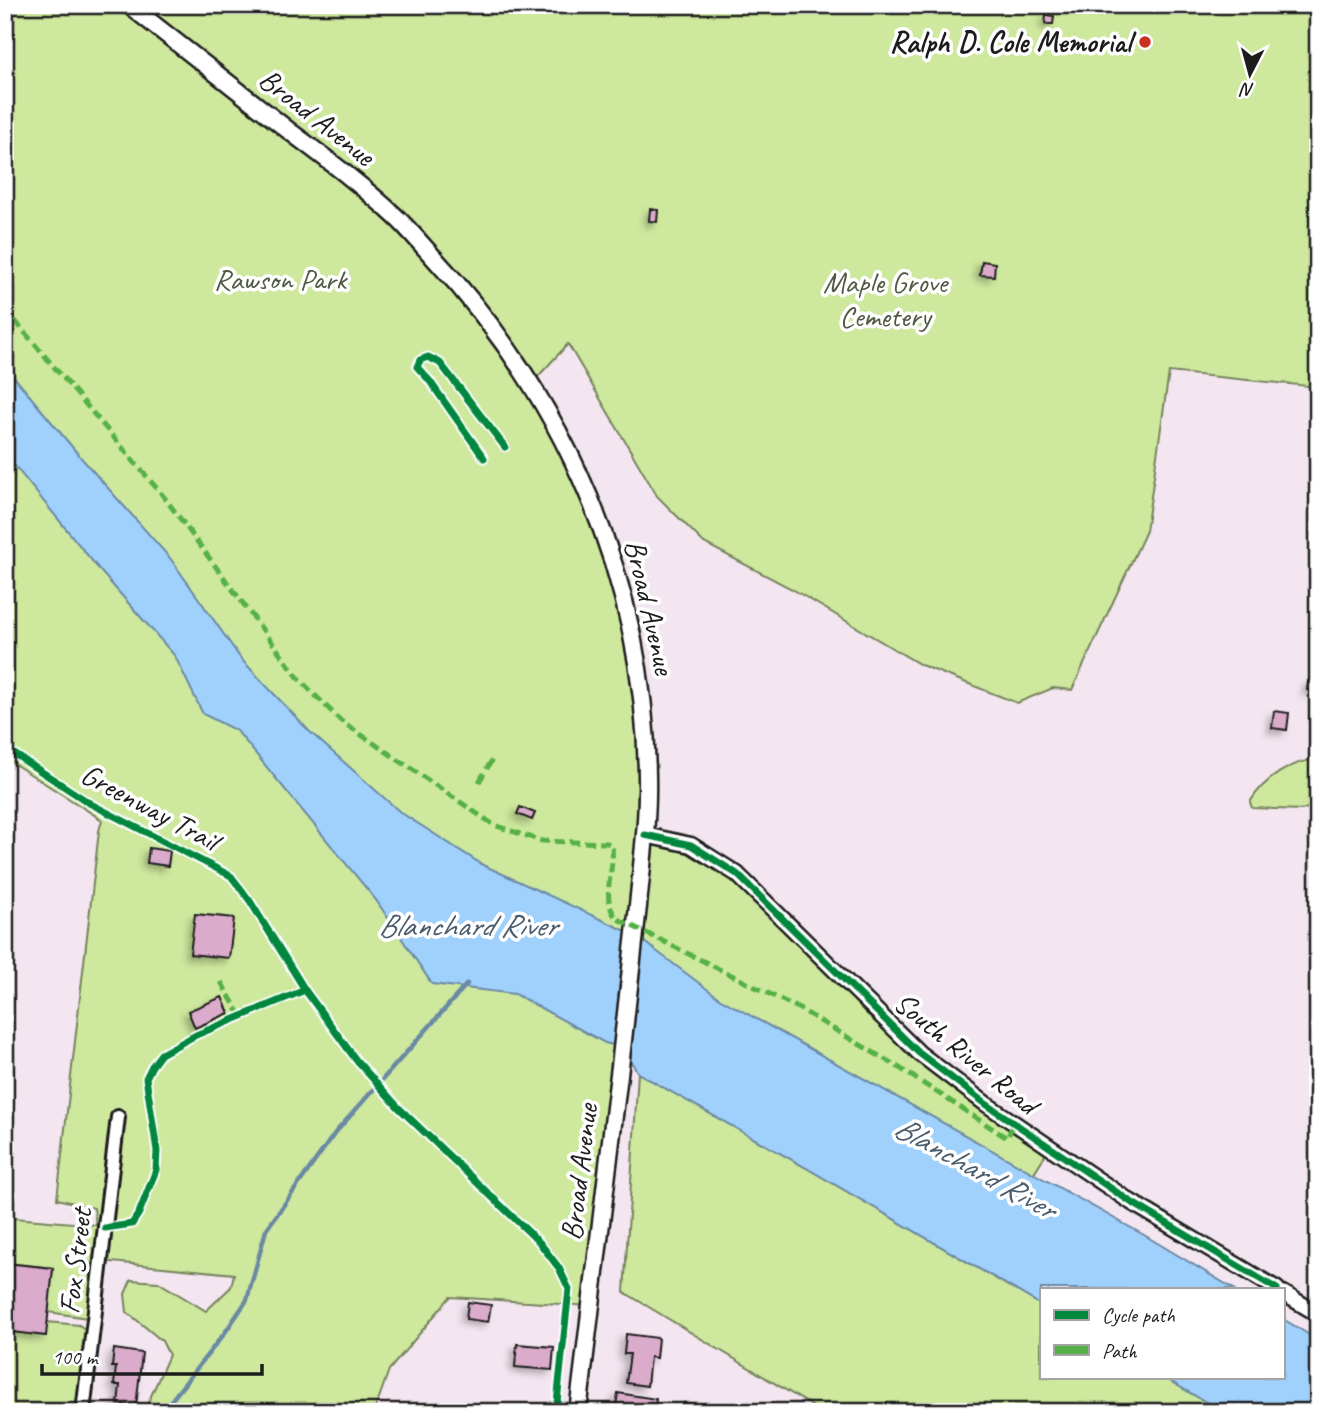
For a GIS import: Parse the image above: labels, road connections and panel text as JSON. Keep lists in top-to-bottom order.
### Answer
{
  "streets": {
    "main road": ["Broad Avenue"],
    "street": ["South River Road", "Fox Street"],
    "cycle path": ["Greenway Trail"]
  },
  "crossings": [
    ["Broad Avenue", "South River Road"]
  ],
  "water": ["Blanchard River"],
  "parks": ["Rawson Park", "Maple Grove Cemetery"],
  "places": ["Ralph D. Cole Memorial"],
  "legend": ["Cycle path", "Path"],
  "scale_bar": "100 m",
  "north": "bottom"
}
